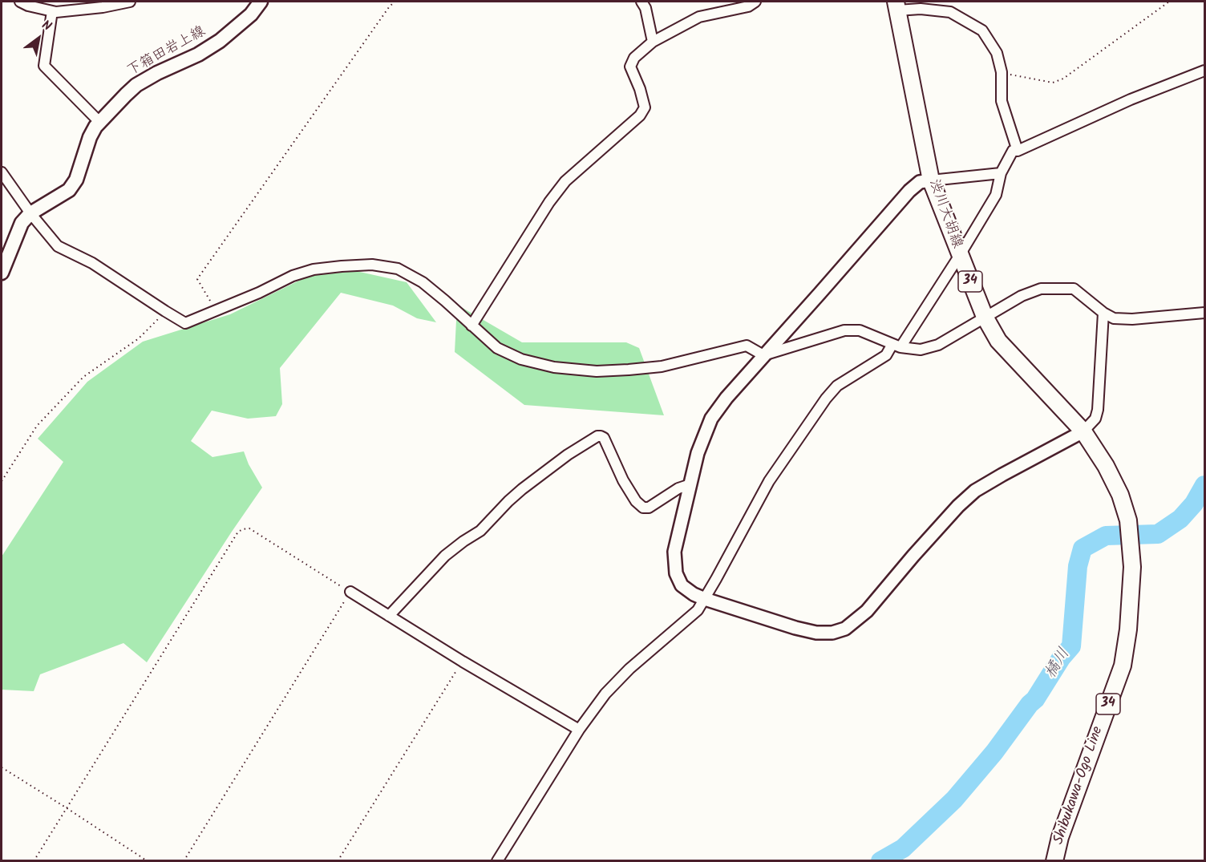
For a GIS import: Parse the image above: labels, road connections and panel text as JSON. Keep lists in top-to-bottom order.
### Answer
{
  "streets": {
    "main road": [
      "下箱田岩上線",
      "渋川大胡線",
      "34",
      "Shibukawa-Ogo Line"
    ]
  },
  "crossings": [
    ["渋川大胡線", "Shibukawa-Ogo Line"]
  ],
  "water": ["橘川"],
  "north": "top right"
}
